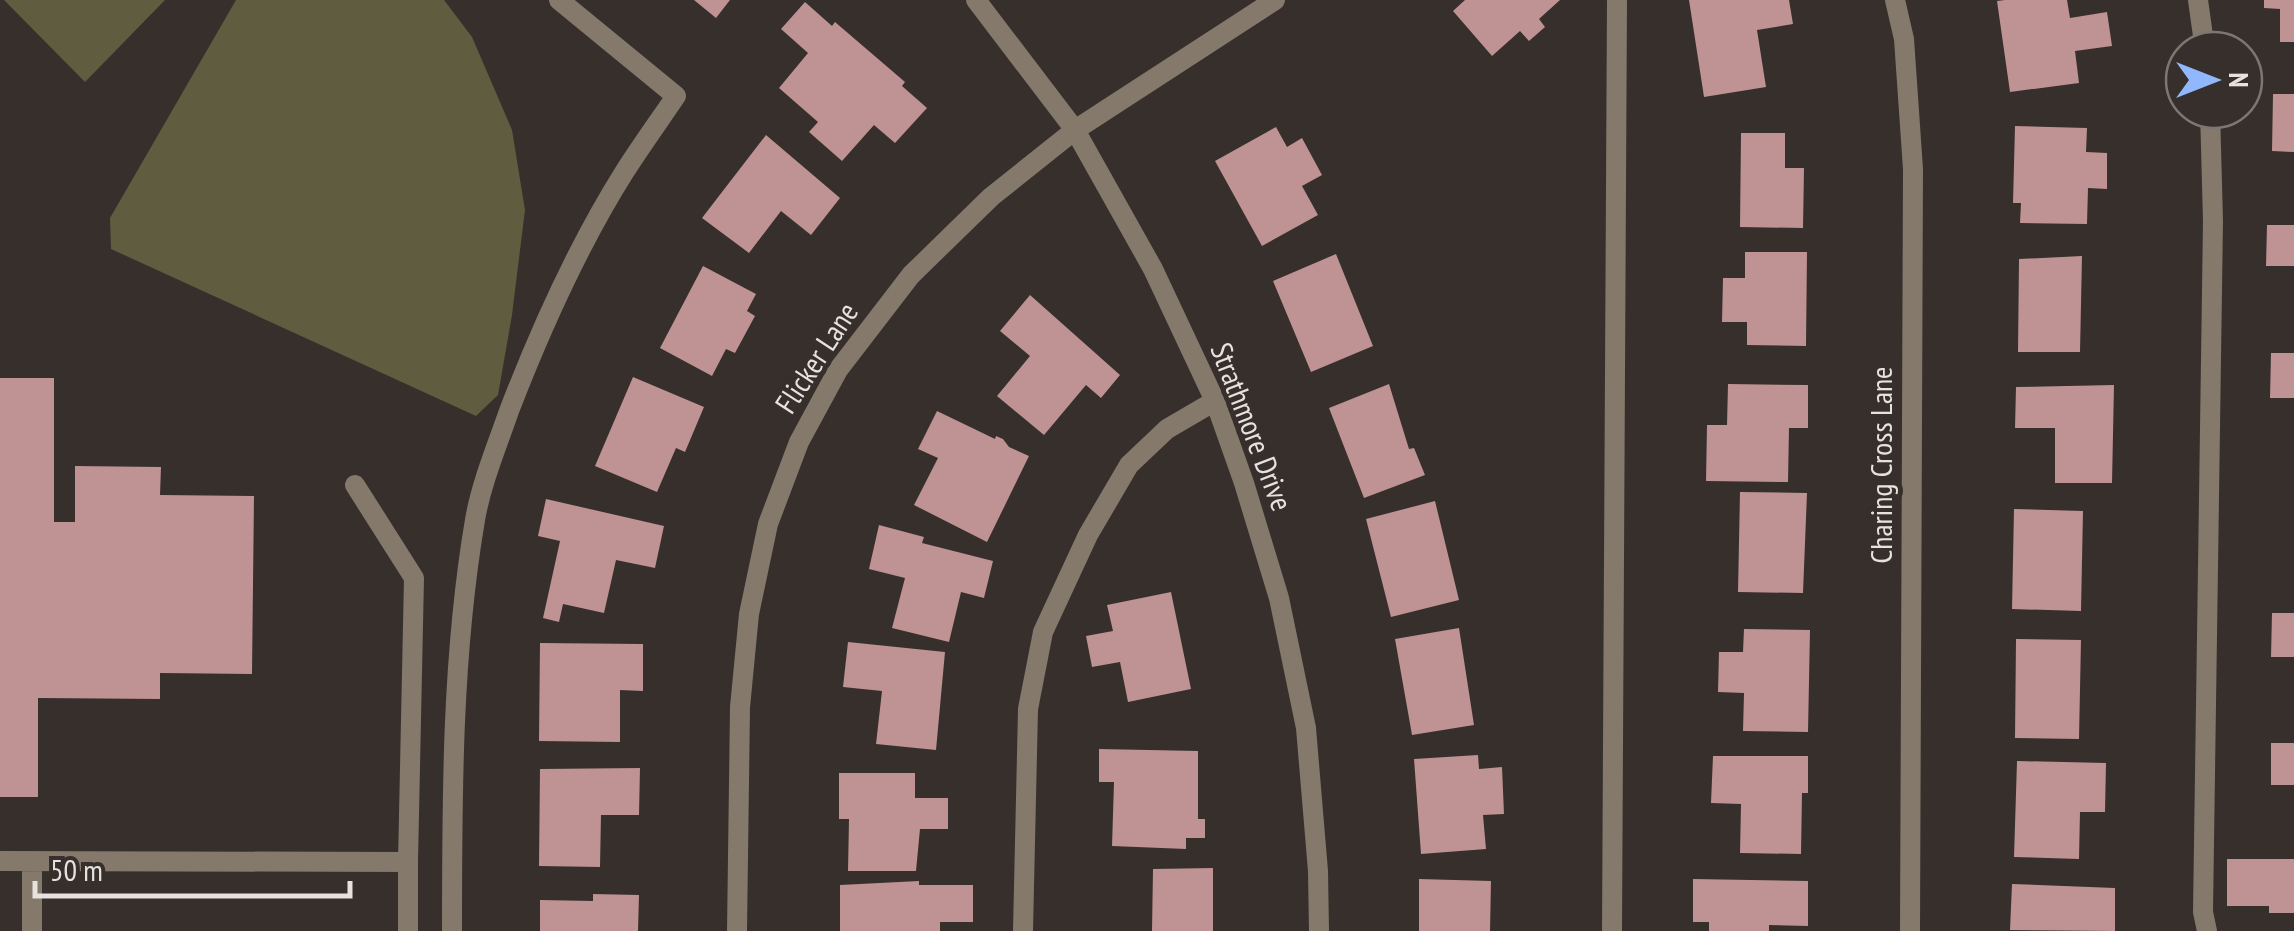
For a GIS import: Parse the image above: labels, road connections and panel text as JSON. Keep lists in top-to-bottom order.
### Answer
{
  "streets": {
    "street": ["Flicker Lane", "Strathmore Drive", "Charing Cross Lane"]
  },
  "crossings": [
    ["Flicker Lane", "Strathmore Drive"]
  ],
  "scale_bar": "50 m",
  "north": "right"
}
